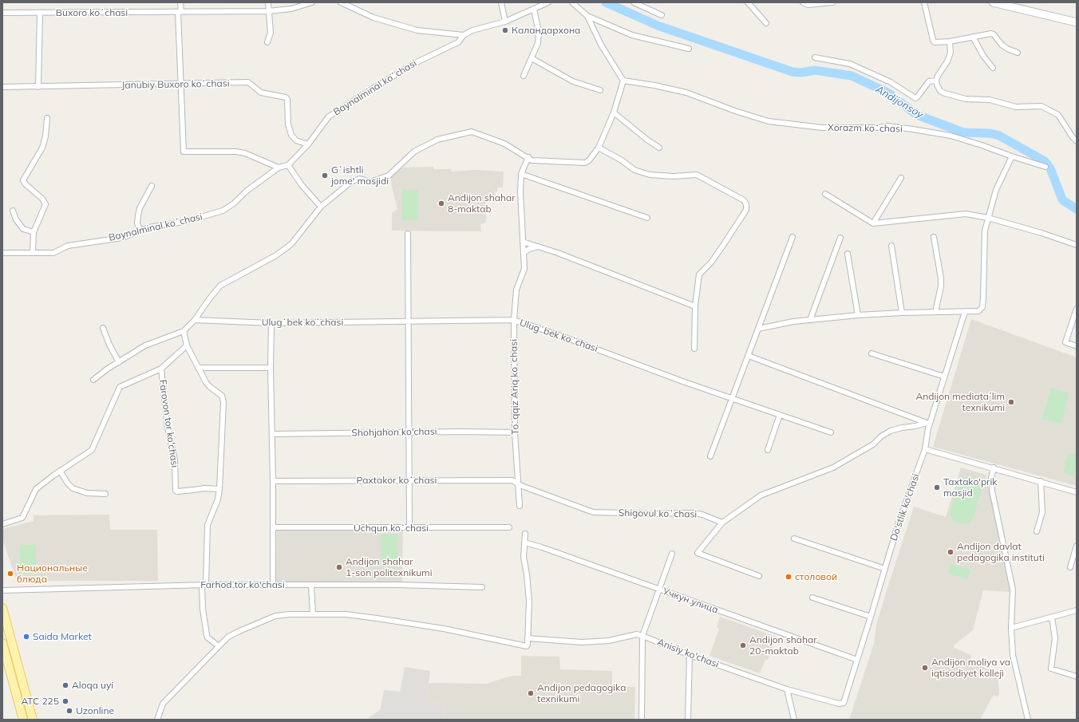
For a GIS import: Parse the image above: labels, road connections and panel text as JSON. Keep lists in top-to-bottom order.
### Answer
{
  "streets": {
    "street": [
      "Buxoro koʻchasi",
      "Janubiy Buxoro koʻchasi",
      "Baynalminal koʻchasi",
      "Xorazm koʻchasi",
      "Ulugʻbek koʻchasi",
      "Toʻqqiz Ariq koʻchasi",
      "Farovon tor ko'chasi",
      "Shohjahon ko'chasi",
      "Paxtakor koʻchasi",
      "Do'stlik ko'chasi",
      "Shigovul koʻchasi",
      "Uchqun koʻchasi",
      "Farhod tor ko'chasi",
      "Учкун улица",
      "Anisiy ko'chasi"
    ]
  },
  "crossings": [
    ["Janubiy Buxoro koʻchasi", "Baynalminal koʻchasi"],
    ["Ulugʻbek koʻchasi", "Toʻqqiz Ariq koʻchasi"],
    ["Toʻqqiz Ariq koʻchasi", "Shohjahon ko'chasi"],
    ["Toʻqqiz Ariq koʻchasi", "Paxtakor koʻchasi"],
    ["Toʻqqiz Ariq koʻchasi", "Shigovul koʻchasi"],
    ["Paxtakor koʻchasi", "Shigovul koʻchasi"],
    ["Do'stlik ko'chasi", "Учкун улица"],
    ["Do'stlik ko'chasi", "Anisiy ko'chasi"]
  ],
  "water": ["Andijonsoy"],
  "places": [
    "Каландархона",
    "Gʻishtli jome' masjidi",
    "Andijon shahar 8-maktab",
    "Andijon mediataʼlim texnikumi",
    "Taxtako'prik masjid",
    "Andijon davlat pedagogika instituti",
    "Andijon shahar 1-son politexnikumi",
    "Национальные блюда",
    "столовой",
    "Saida Market",
    "Andijon shahar 20-maktab",
    "Andijon moliya va iqtisodiyet kolleji",
    "Aloqa uyi",
    "Andijon pedagogika texnikumi",
    "АТС 225",
    "Uzonline"
  ]
}
